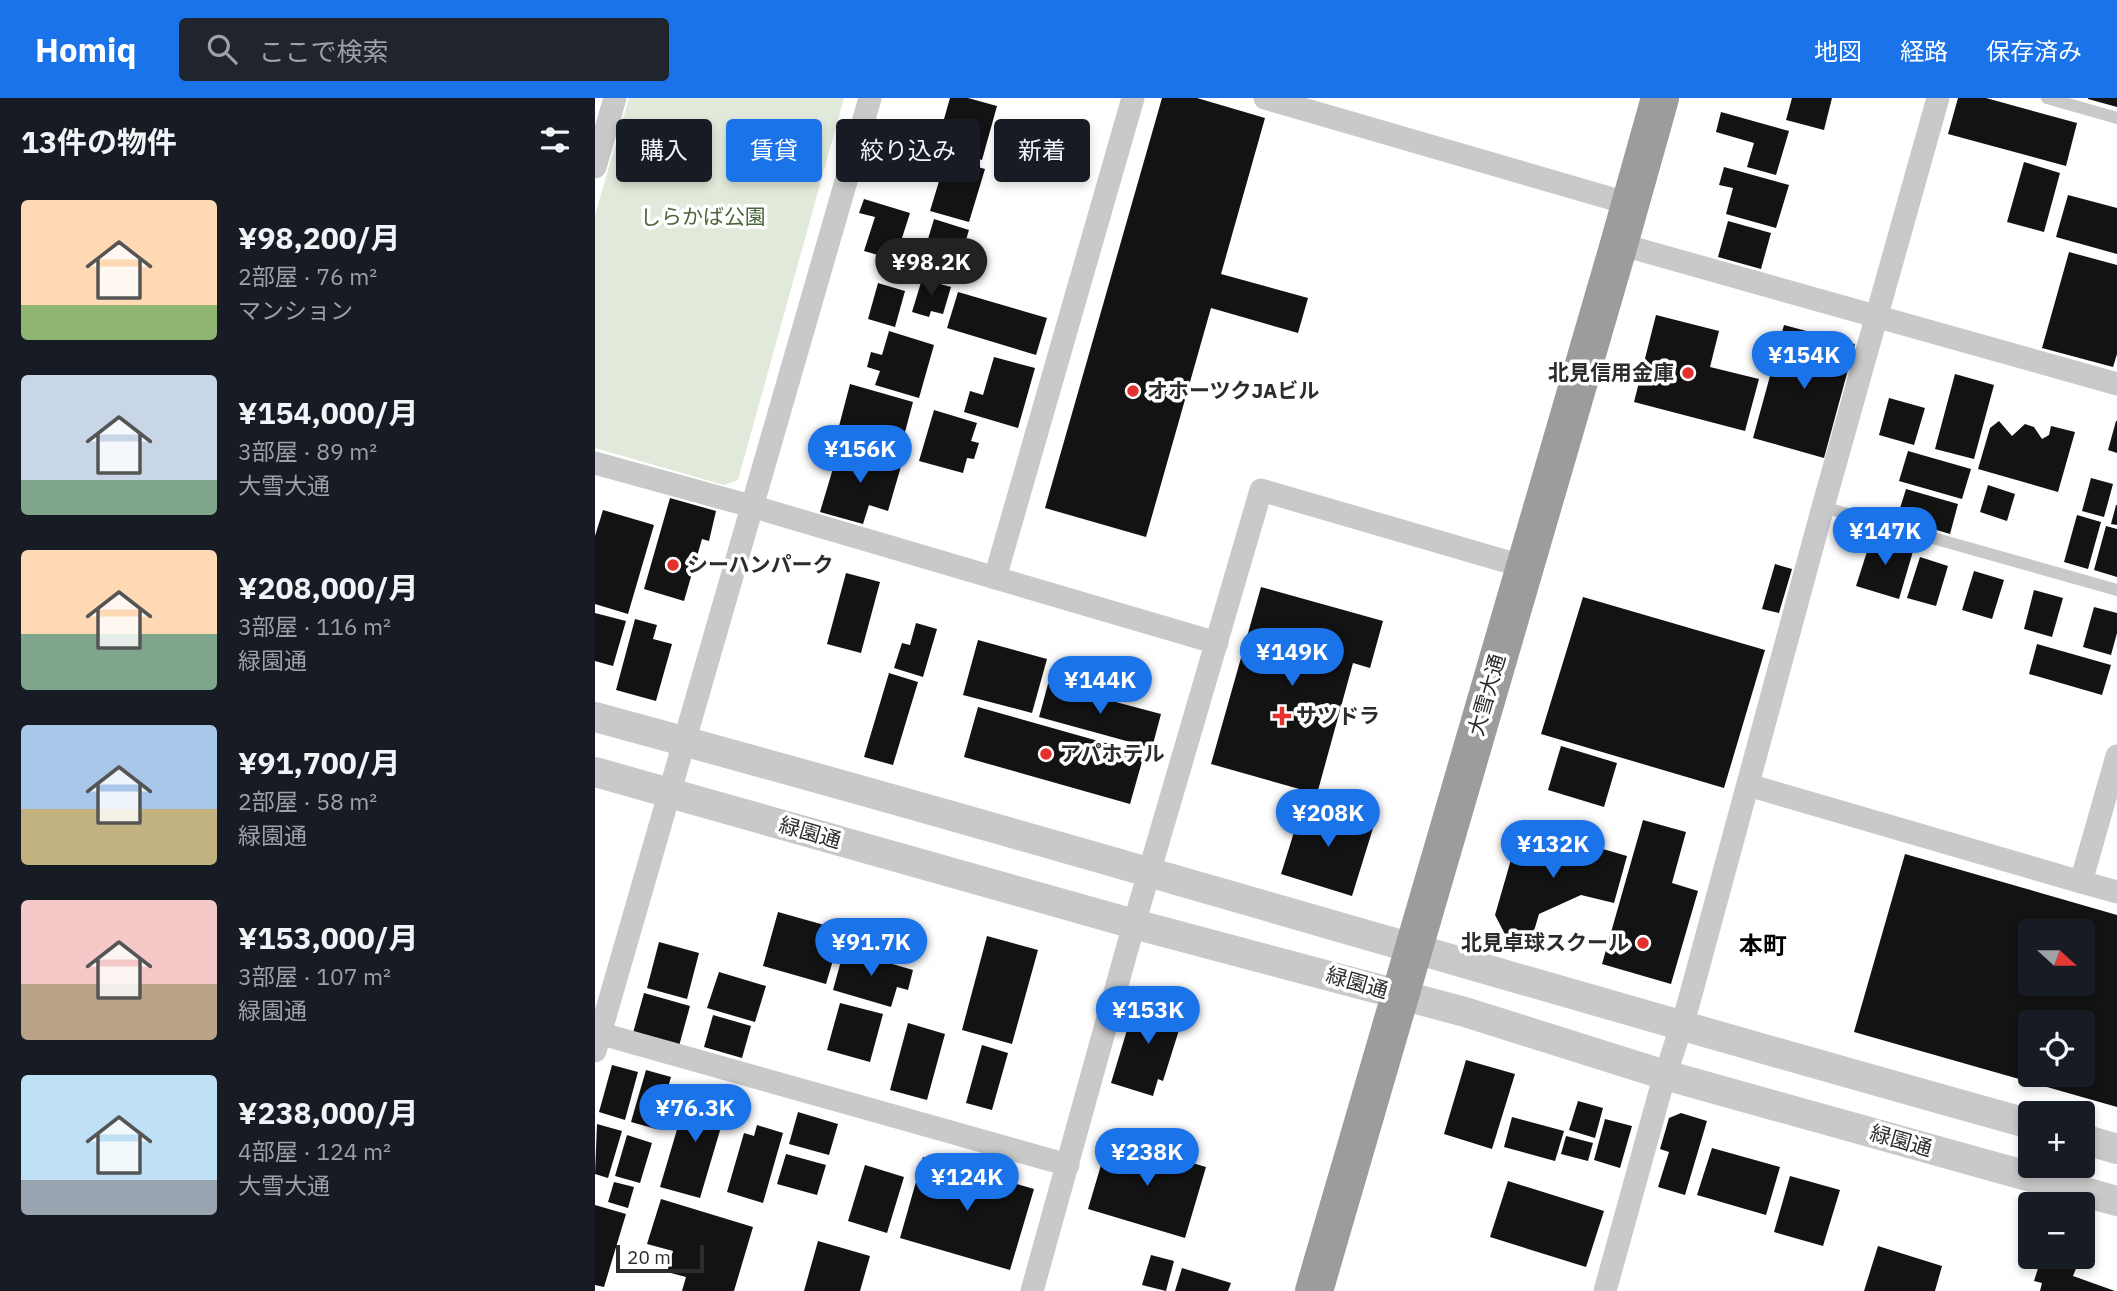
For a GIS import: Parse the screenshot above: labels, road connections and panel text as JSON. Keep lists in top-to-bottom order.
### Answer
{
  "streets": {
    "highway": ["大雪大通"],
    "street": ["緑園通"]
  },
  "crossings": [
    ["大雪大通", "緑園通"]
  ],
  "districts": ["本町"],
  "parks": ["しらかば公園"],
  "places": {
    "other": [
      "北見信用金庫",
      "オホーツクJAビル",
      "シーハンパーク",
      "アパホテル",
      "北見卓球スクール"
    ],
    "health": ["サツドラ"]
  },
  "scale_bar": "20 m",
  "north": "right",
  "page": {
    "header": "Homiq",
    "search": "ここで検索",
    "nav": ["地図", "経路", "保存済み"],
    "heading": "13件の物件",
    "chip": [
      "購入",
      "賃貸",
      "絞り込み",
      "新着"
    ],
    "list": [
      {
        "name": "¥98,200/月",
        "note": "2部屋 · 76 m² · マンション"
      },
      {
        "name": "¥154,000/月",
        "note": "3部屋 · 89 m² · 大雪大通"
      },
      {
        "name": "¥208,000/月",
        "note": "3部屋 · 116 m² · 緑園通"
      },
      {
        "name": "¥91,700/月",
        "note": "2部屋 · 58 m² · 緑園通"
      },
      {
        "name": "¥153,000/月",
        "note": "3部屋 · 107 m² · 緑園通"
      },
      {
        "name": "¥238,000/月",
        "note": "4部屋 · 124 m² · 大雪大通"
      }
    ],
    "price": [
      "¥98.2K",
      "¥154K",
      "¥156K",
      "¥147K",
      "¥149K",
      "¥144K",
      "¥208K",
      "¥132K",
      "¥91.7K",
      "¥153K",
      "¥76.3K",
      "¥238K",
      "¥124K"
    ],
    "map_buttons": ["+", "−"],
    "scale": "20 m"
  }
}
